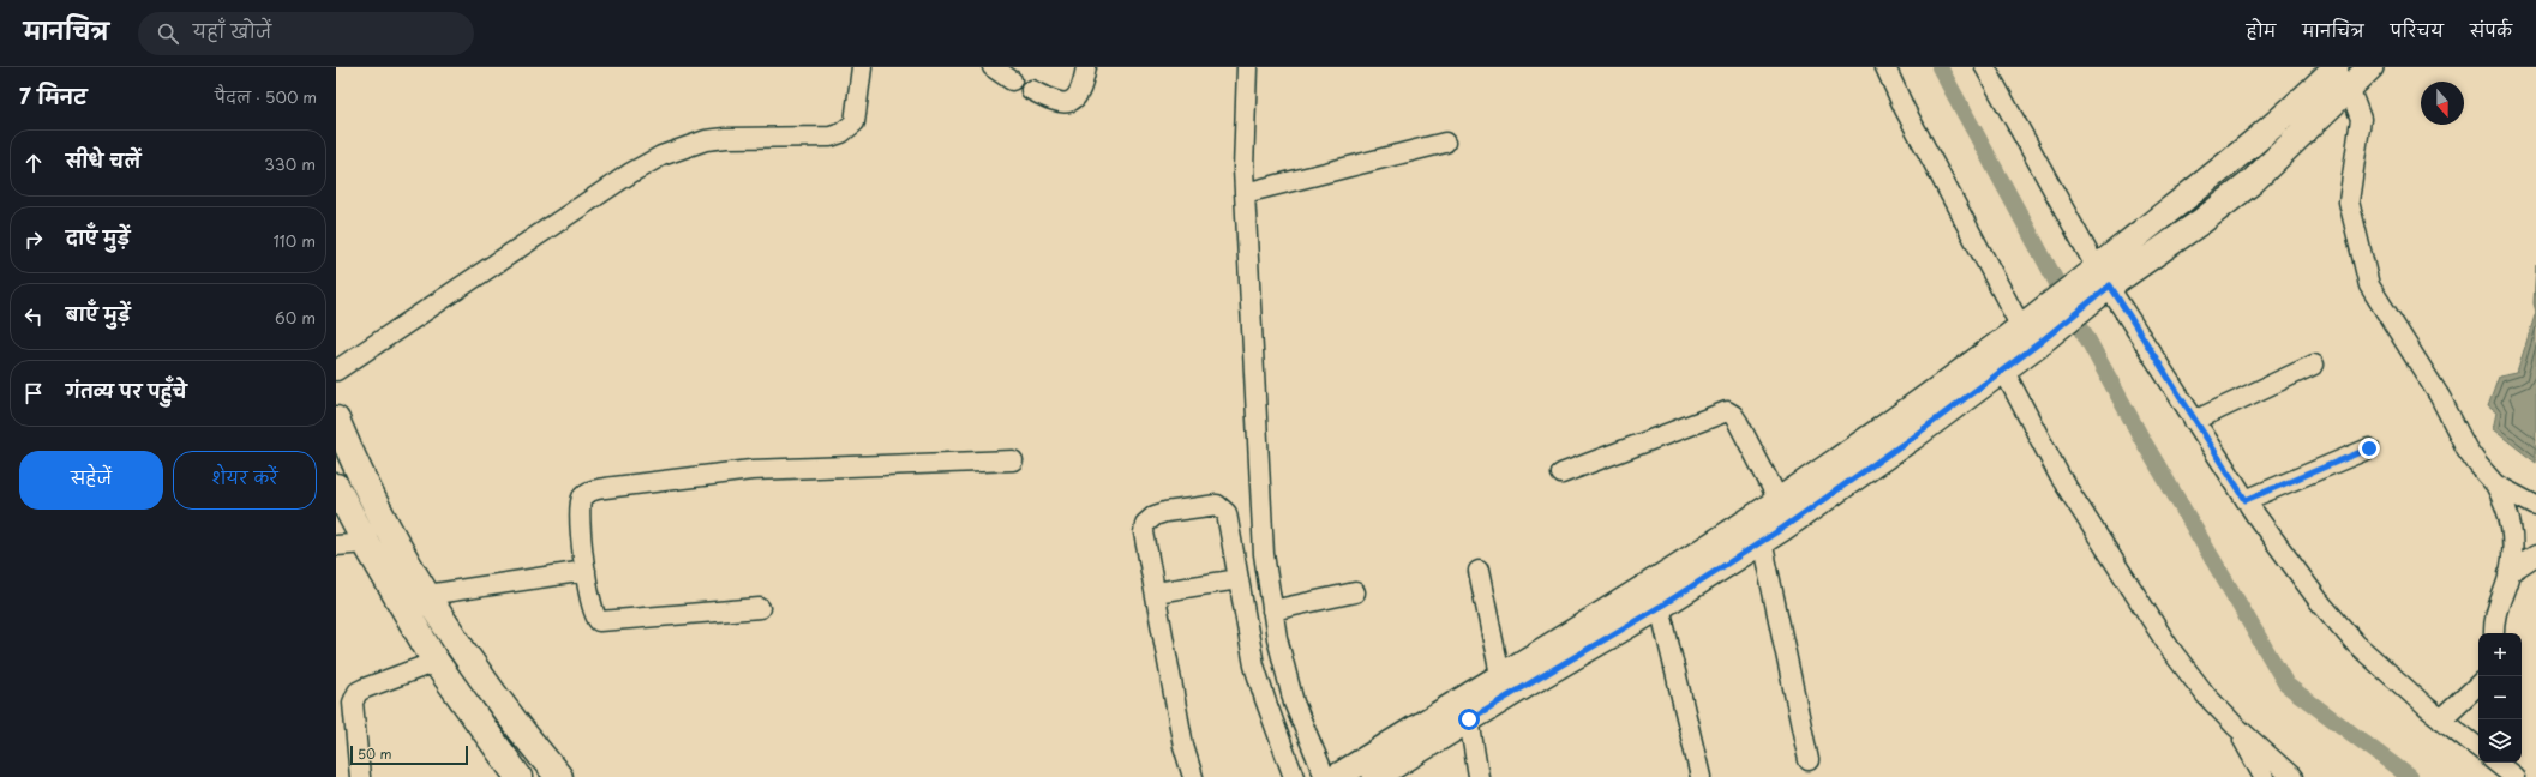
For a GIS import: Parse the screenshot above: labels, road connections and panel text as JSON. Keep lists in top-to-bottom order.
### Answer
{
  "scale_bar": "50 m",
  "north": "bottom",
  "page": {
    "header": "मानचित्र",
    "search": "यहाँ खोजें",
    "nav": [
      "होम",
      "मानचित्र",
      "परिचय",
      "संपर्क"
    ],
    "heading": ["7 मिनट", "पैदल · 500 m"],
    "list": [
      ["सीधे चलें", "330 m"],
      ["दाएँ मुड़ें", "110 m"],
      ["बाएँ मुड़ें", "60 m"],
      "गंतव्य पर पहुँचे"
    ],
    "buttons": ["सहेजें", "शेयर करें"],
    "map_buttons": ["+", "−"],
    "scale": "50 m"
  }
}
